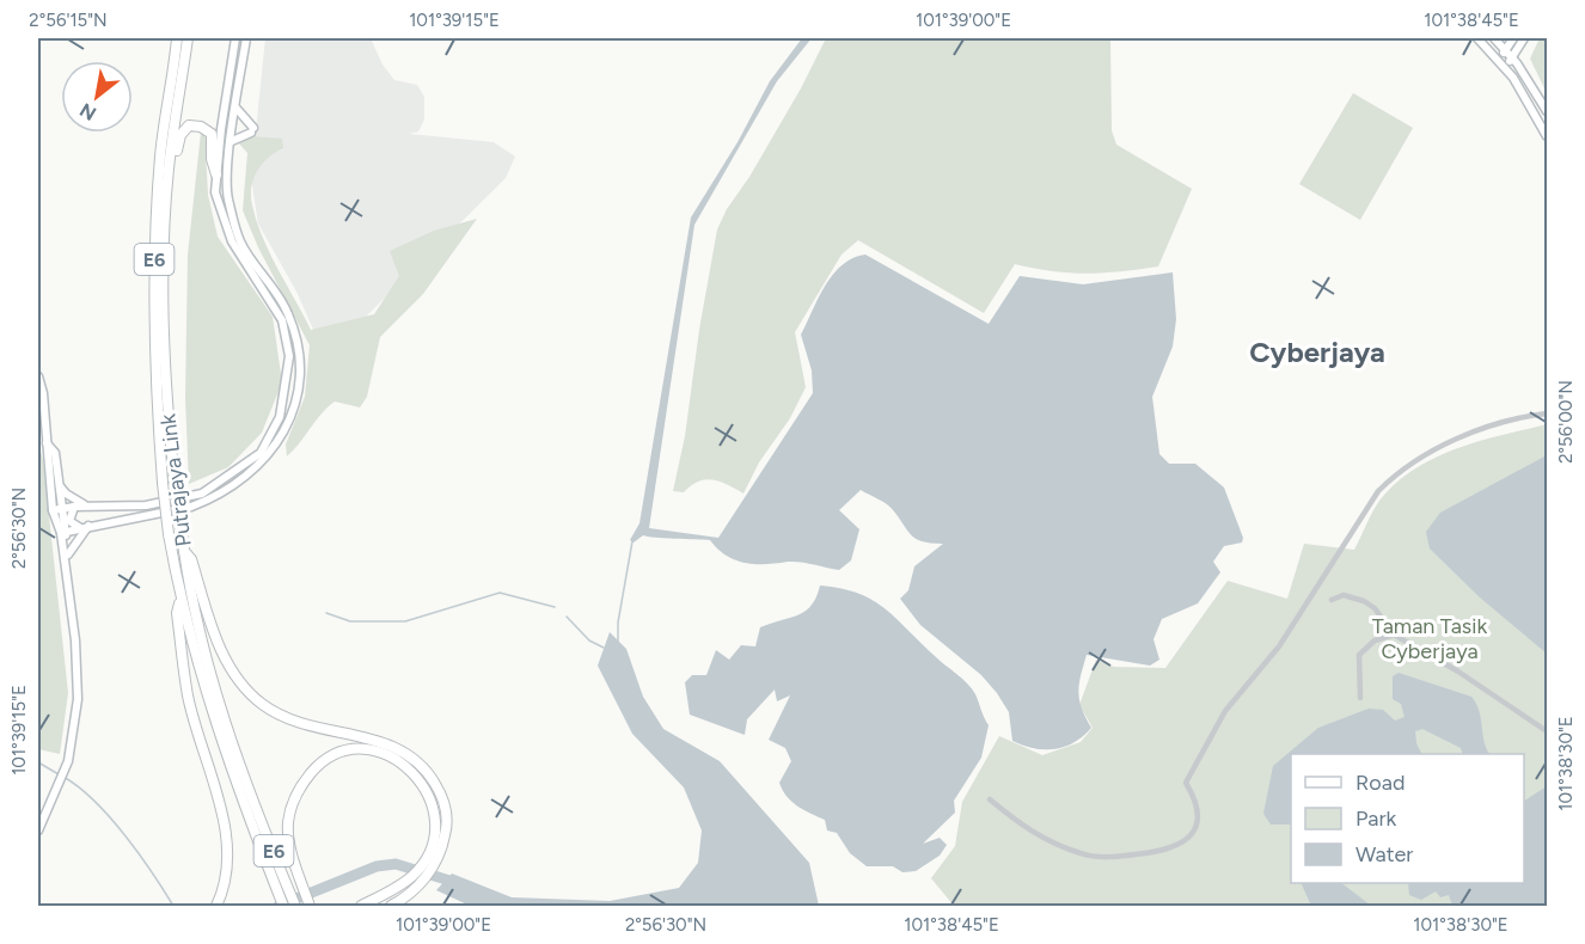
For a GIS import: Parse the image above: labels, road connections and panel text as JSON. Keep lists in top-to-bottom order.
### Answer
{
  "streets": {
    "highway": ["E6", "Putrajaya Link"]
  },
  "districts": ["Cyberjaya"],
  "parks": ["Taman Tasik Cyberjaya"],
  "legend": ["Road", "Park", "Water"],
  "north": "bottom left",
  "coordinates": [
    "2°56'15\"N",
    "101°39'15\"E",
    "101°39'00\"E",
    "101°38'45\"E",
    "2°56'00\"N",
    "2°56'30\"N",
    "101°38'30\"E"
  ]
}
